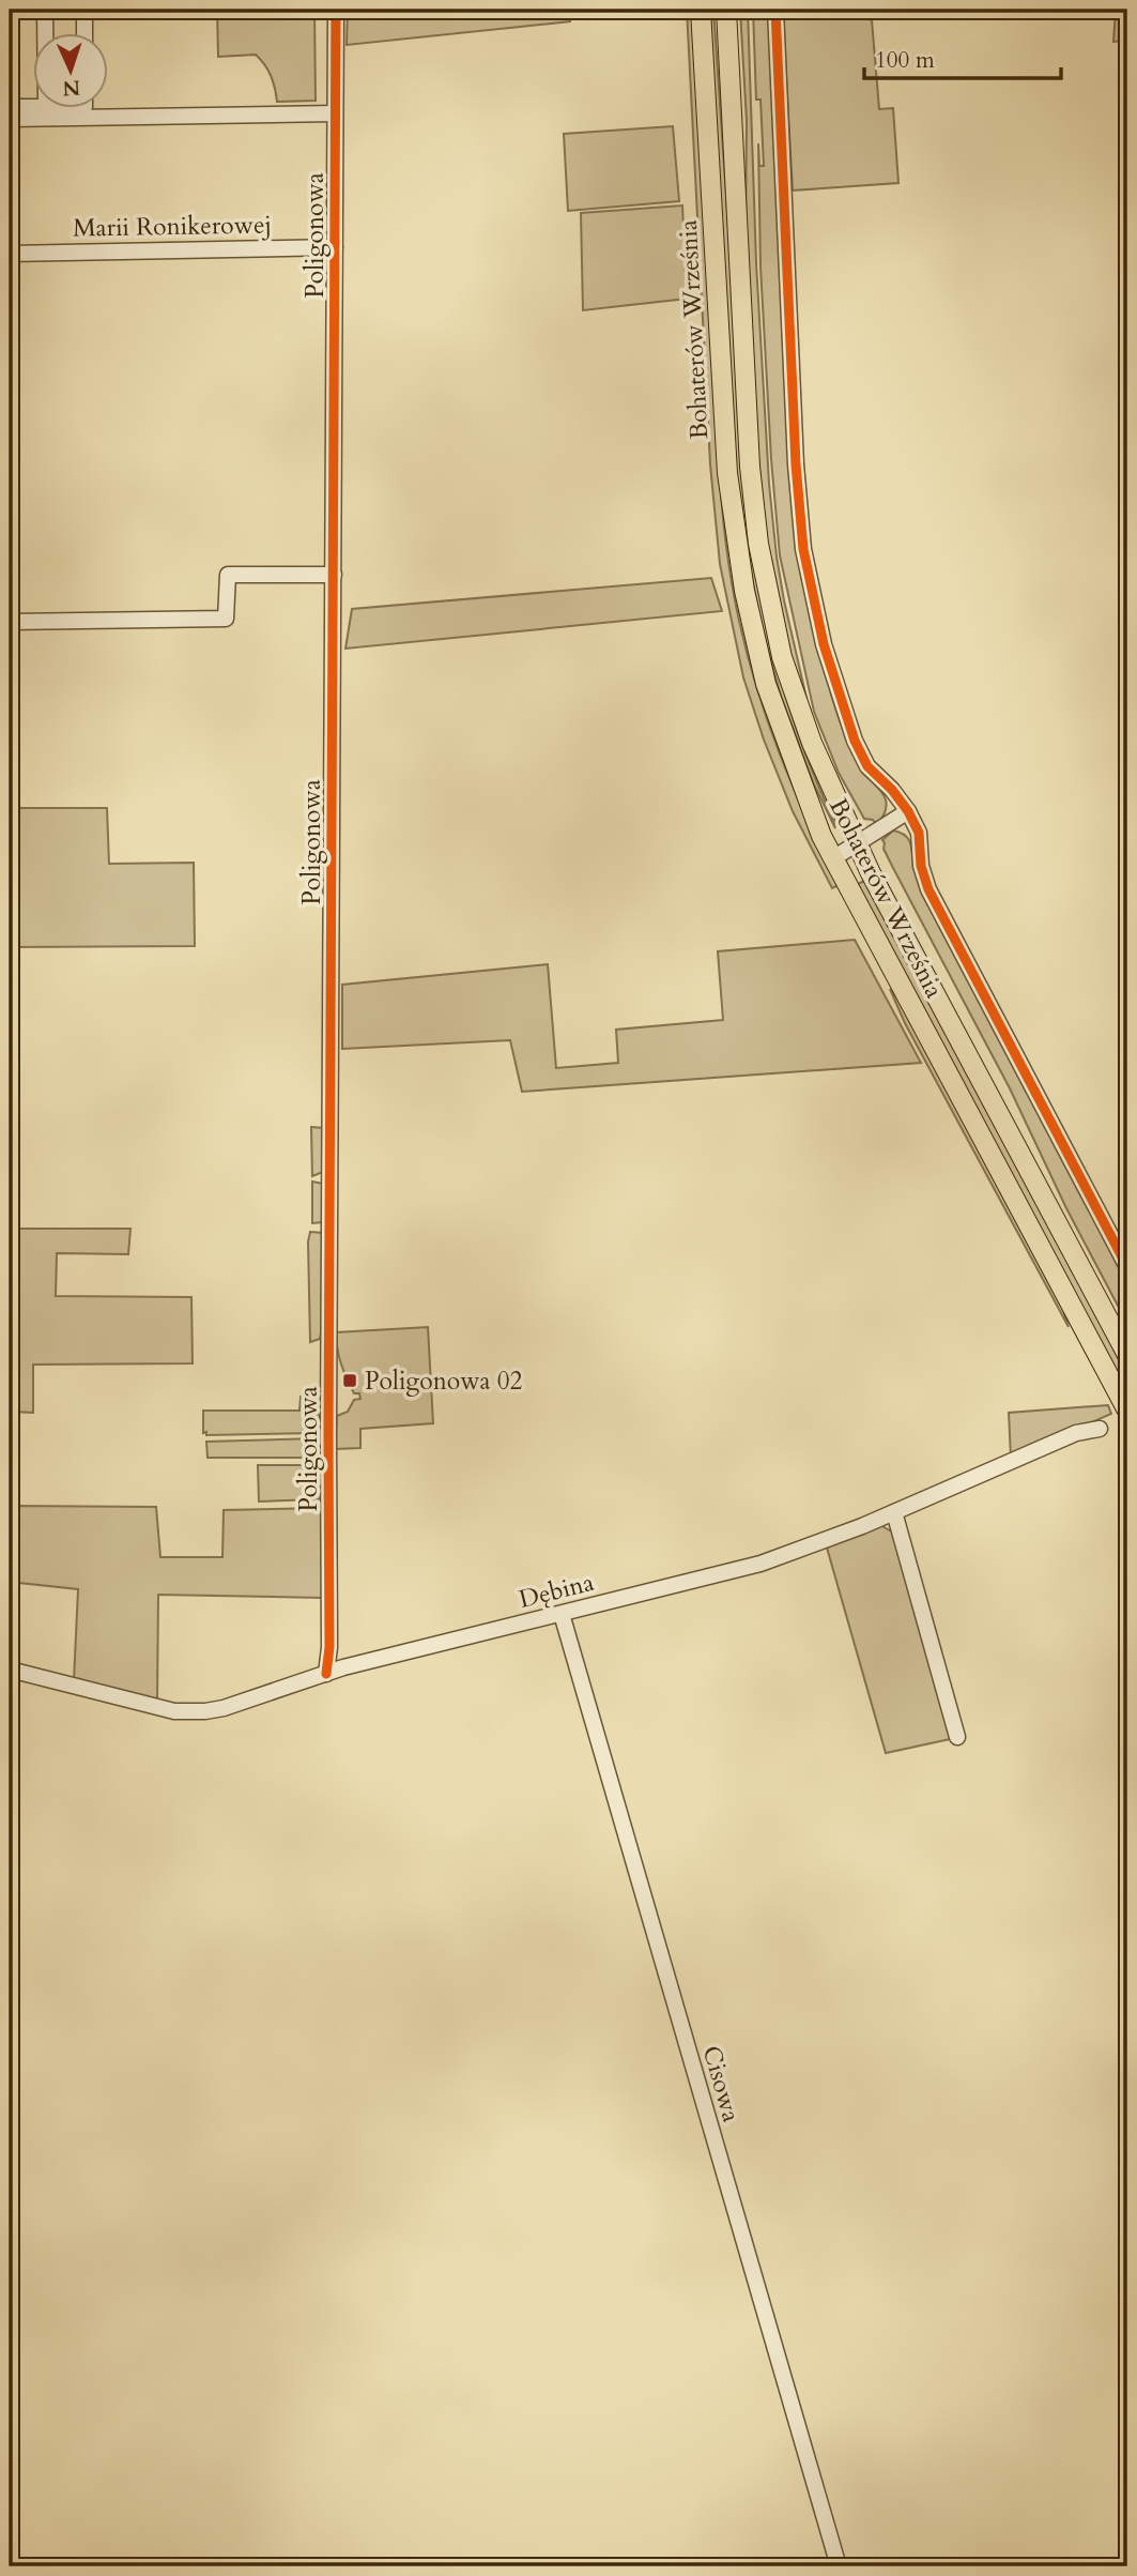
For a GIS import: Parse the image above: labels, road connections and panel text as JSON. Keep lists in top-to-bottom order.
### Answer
{
  "streets": {
    "main road": ["Bohaterów Września"],
    "street": [
      "Marii Ronikerowej",
      "Poligonowa",
      "Dębina",
      "Cisowa"
    ]
  },
  "crossings": [
    ["Marii Ronikerowej", "Poligonowa"],
    ["Poligonowa", "Dębina"],
    ["Dębina", "Cisowa"]
  ],
  "places": {
    "transit": ["Poligonowa 02"]
  },
  "scale_bar": "100 m",
  "north": "bottom"
}
